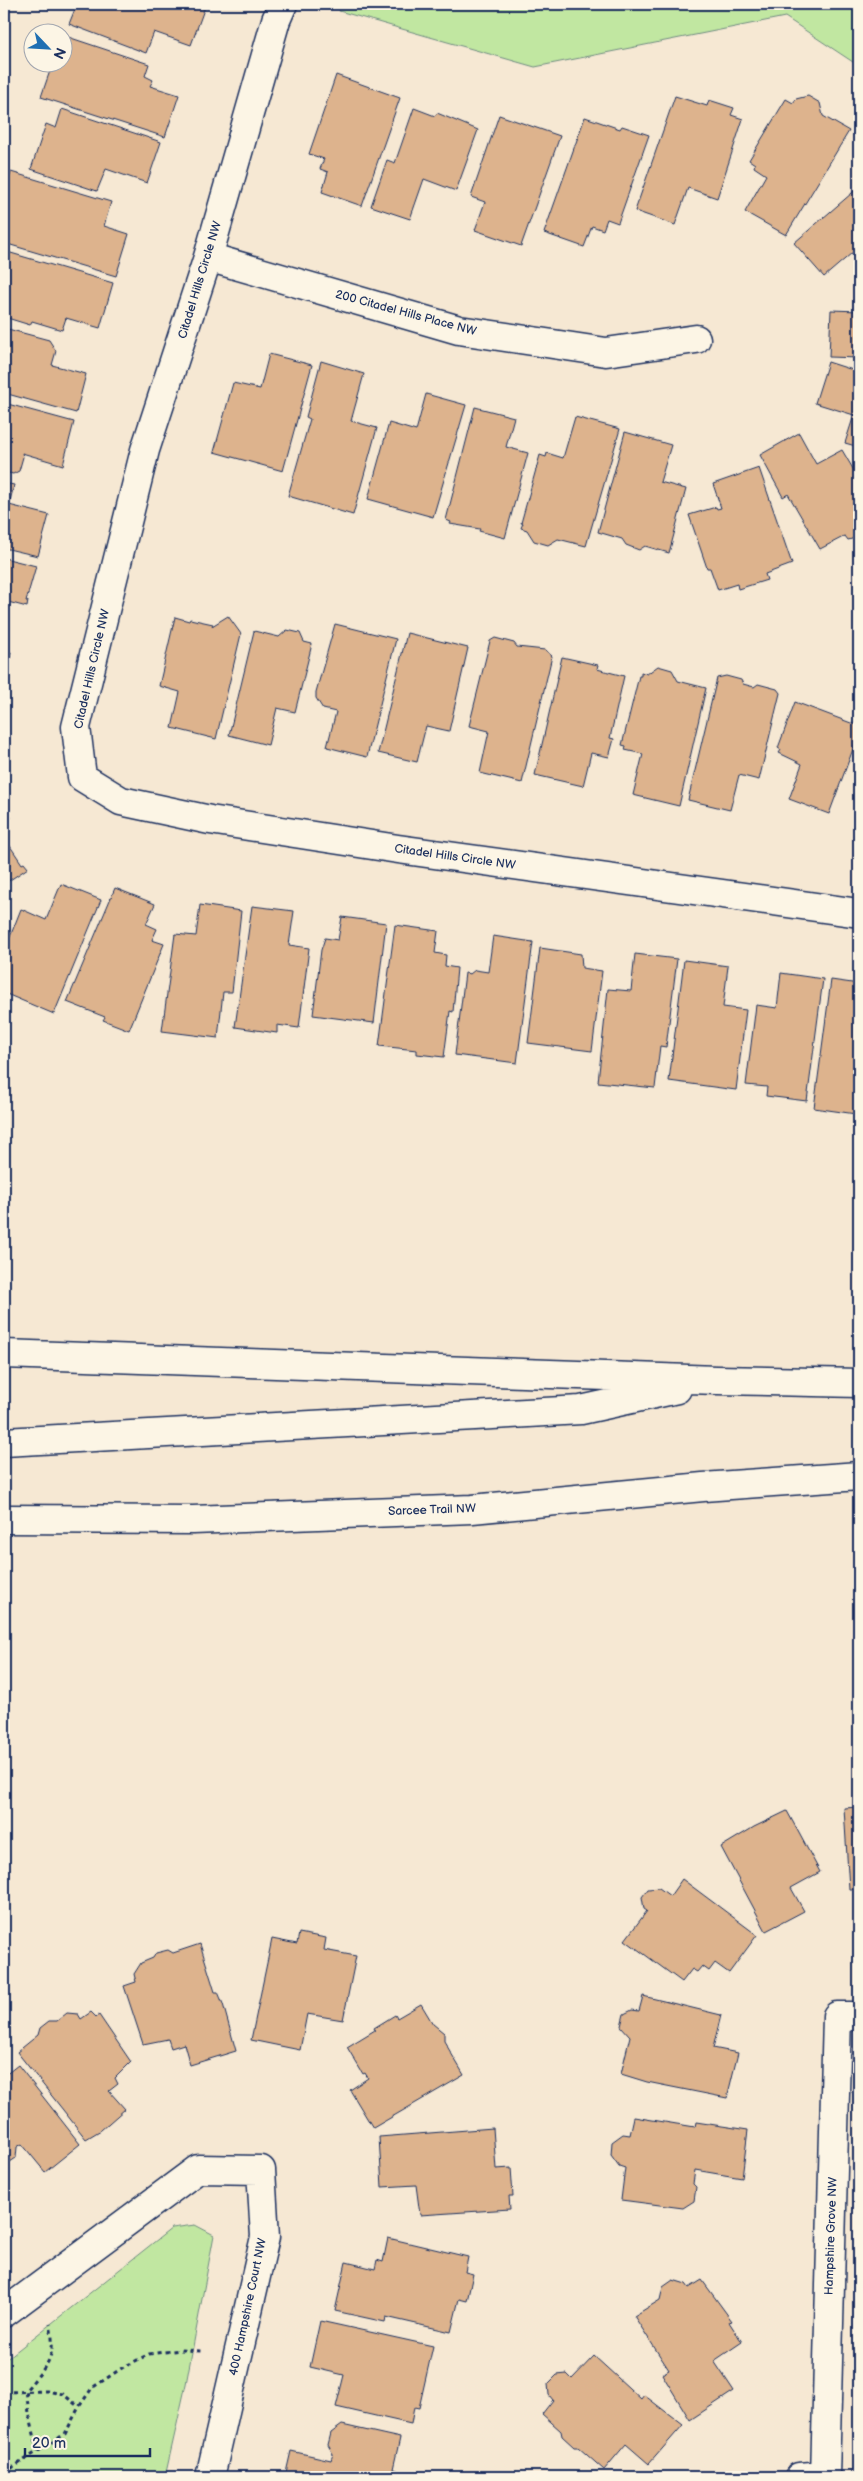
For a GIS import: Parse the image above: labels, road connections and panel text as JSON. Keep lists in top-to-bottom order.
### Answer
{
  "streets": {
    "street": [
      "Citadel Hills Circle NW",
      "200 Citadel Hills Place NW",
      "Sarcee Trail NW",
      "Hampshire Grove NW",
      "400 Hampshire Court NW"
    ]
  },
  "crossings": [
    ["Citadel Hills Circle NW", "200 Citadel Hills Place NW"]
  ],
  "scale_bar": "20 m",
  "north": "bottom right"
}
